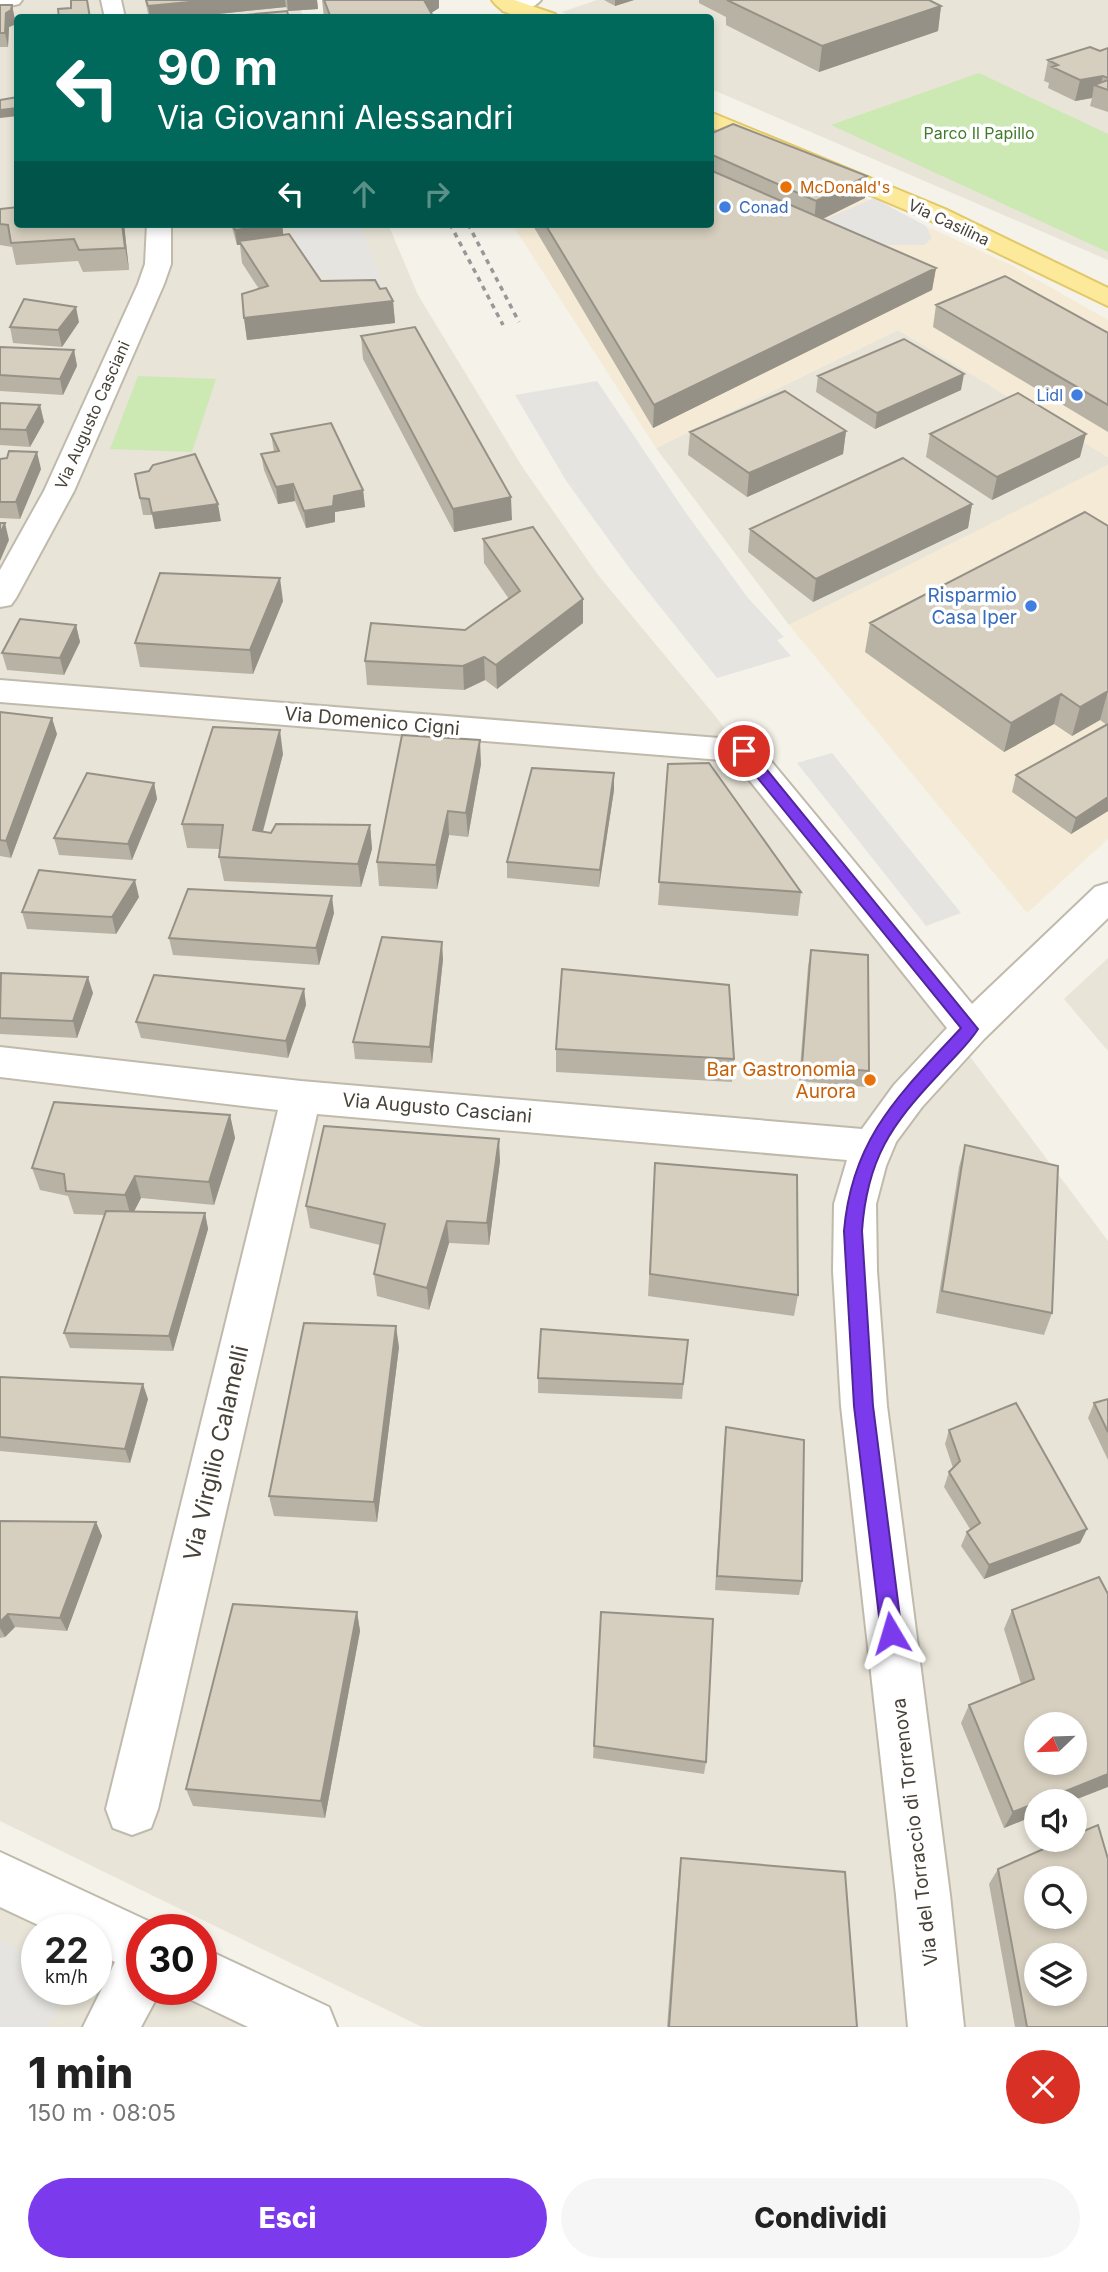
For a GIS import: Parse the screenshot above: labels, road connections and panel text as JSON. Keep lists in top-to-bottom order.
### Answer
{
  "streets": {
    "main road": ["Via Casilina"],
    "street": [
      "Via Augusto Casciani",
      "Via Domenico Cigni",
      "Via Virgilio Calamelli",
      "Via del Torraccio di Torrenova"
    ]
  },
  "crossings": [
    ["Via Augusto Casciani", "Via Virgilio Calamelli"],
    ["Via Augusto Casciani", "Via del Torraccio di Torrenova"],
    ["Via Domenico Cigni", "Via del Torraccio di Torrenova"]
  ],
  "parks": ["Parco Il Papillo"],
  "places": [
    "McDonald's",
    "Conad",
    "Lidl",
    "Risparmio Casa Iper",
    "Bar Gastronomia Aurora"
  ],
  "north": "bottom left",
  "page": {
    "turn": ["90 m", "Via Giovanni Alessandri"],
    "speed": "22 km/h",
    "limit": "30",
    "heading": ["1 min", "150 m · 08:05"],
    "buttons": ["Esci", "Condividi"]
  }
}
